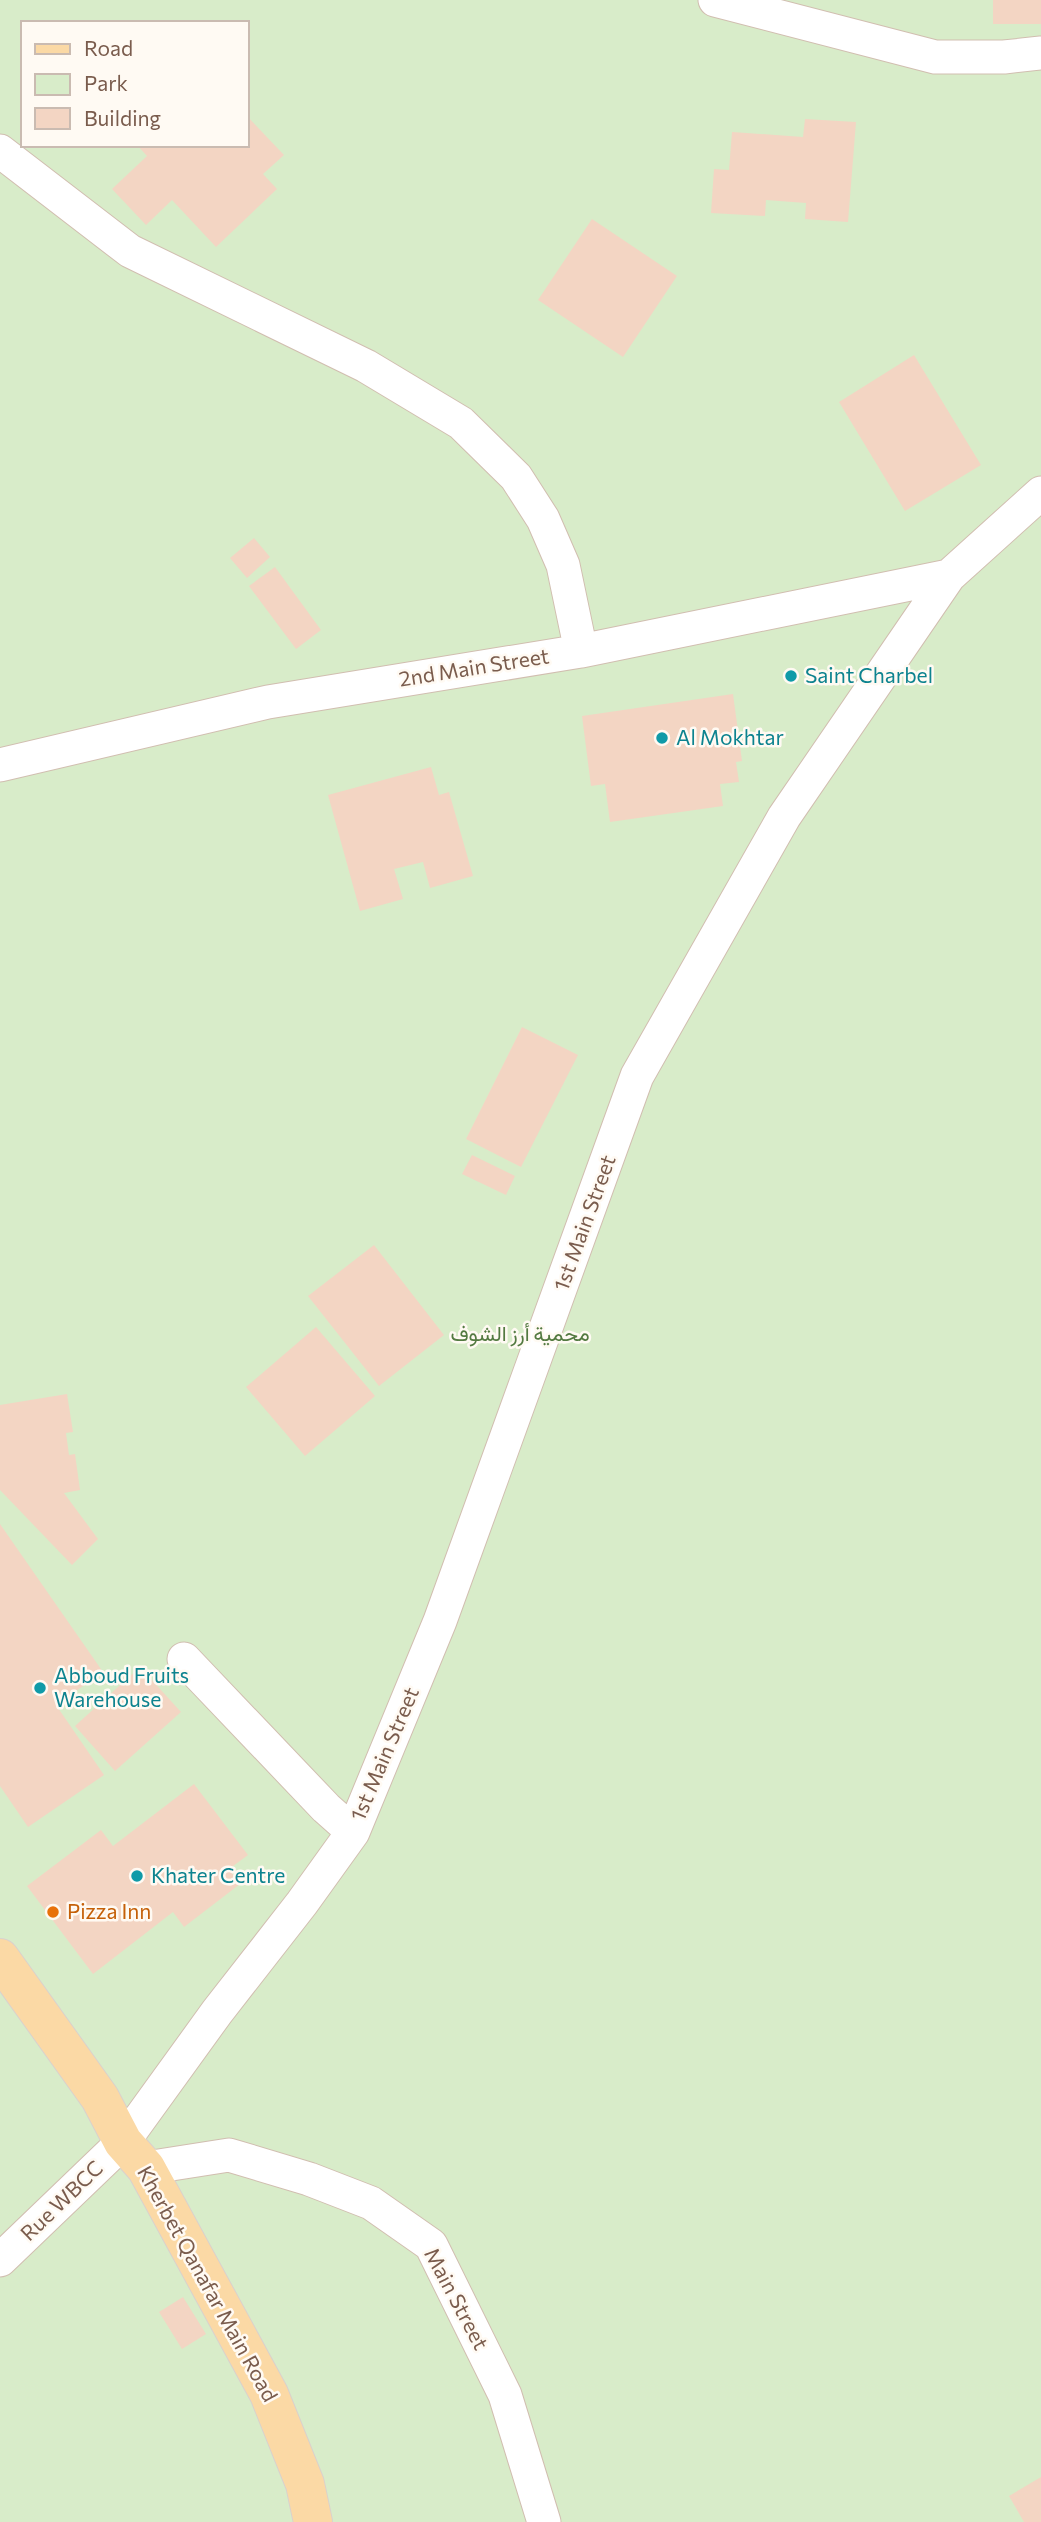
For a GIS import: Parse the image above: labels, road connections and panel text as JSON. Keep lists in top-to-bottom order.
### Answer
{
  "streets": {
    "main road": ["Kherbet Qanafar Main Road"],
    "street": [
      "2nd Main Street",
      "1st Main Street",
      "Rue WBCC",
      "Main Street"
    ]
  },
  "crossings": [
    ["2nd Main Street", "1st Main Street"],
    ["1st Main Street", "Rue WBCC"],
    ["1st Main Street", "Kherbet Qanafar Main Road"],
    ["1st Main Street", "Main Street"],
    ["Rue WBCC", "Kherbet Qanafar Main Road"],
    ["Rue WBCC", "Main Street"],
    ["Kherbet Qanafar Main Road", "Main Street"]
  ],
  "parks": ["محمية أرز الشوف"],
  "places": [
    "Saint Charbel",
    "Al Mokhtar",
    "Abboud Fruits Warehouse",
    "Khater Centre",
    "Pizza Inn"
  ],
  "legend": ["Road", "Park", "Building"]
}
